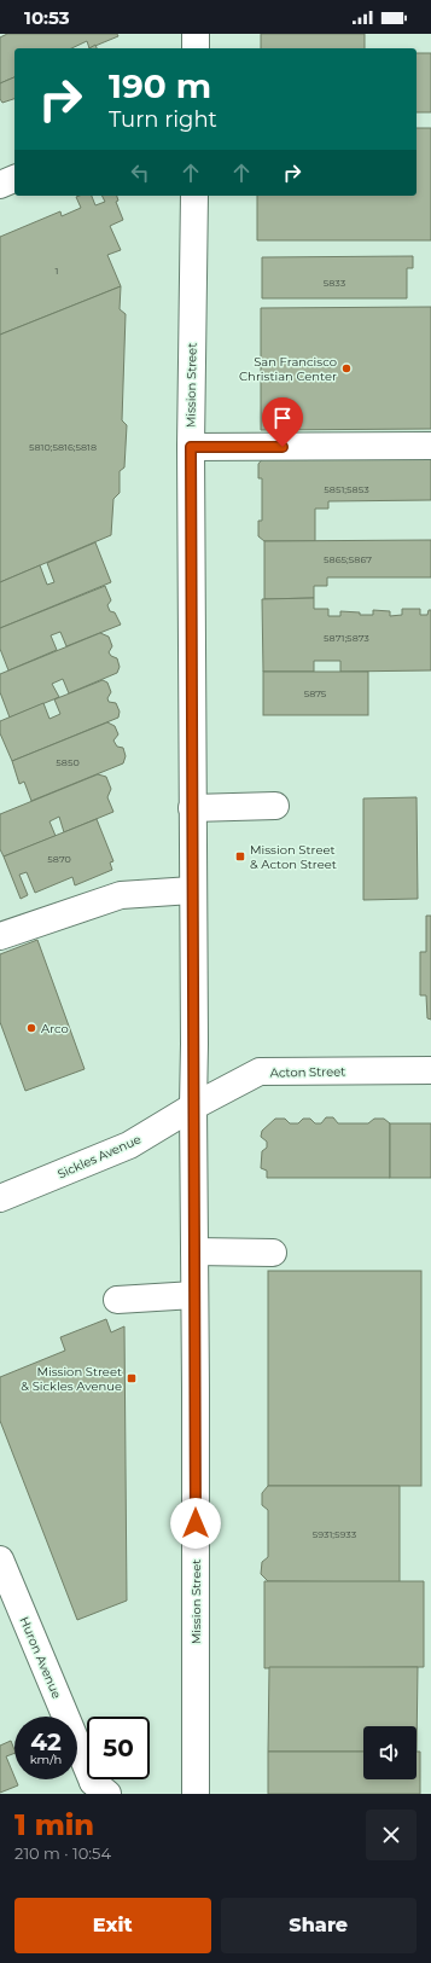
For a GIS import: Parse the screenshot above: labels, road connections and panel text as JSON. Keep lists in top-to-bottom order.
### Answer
{
  "streets": {
    "main road": [
      "Mission Street",
      "Acton Street",
      "Sickles Avenue",
      "Huron Avenue"
    ]
  },
  "crossings": [
    ["Mission Street", "Acton Street"],
    ["Mission Street", "Sickles Avenue"],
    ["Acton Street", "Sickles Avenue"]
  ],
  "places": {
    "other": ["San Francisco Christian Center", "Arco"],
    "transit": ["Mission Street & Acton Street", "Mission Street & Sickles Avenue"]
  },
  "house_numbers": [
    "1",
    "5833",
    "5810;5816;5818",
    "5851;5853",
    "5865;5867",
    "5871;5873",
    "5875",
    "5850",
    "5870",
    "5931;5933"
  ],
  "page": {
    "status": "10:53",
    "turn": ["190 m", "Turn right"],
    "speed": "42 km/h",
    "limit": "50",
    "heading": ["1 min", "210 m · 10:54"],
    "buttons": ["Exit", "Share"]
  }
}
